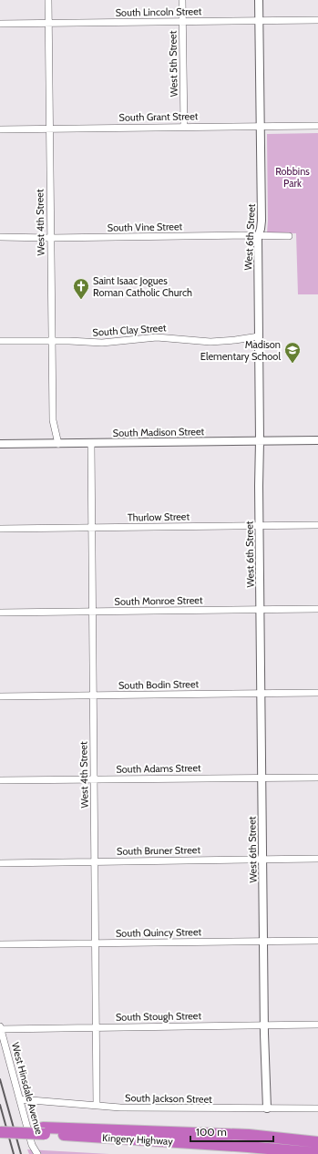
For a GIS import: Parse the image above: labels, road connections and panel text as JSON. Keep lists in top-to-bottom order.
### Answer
{
  "streets": {
    "highway": ["Kingery Highway"],
    "street": [
      "South Lincoln Street",
      "West 5th Street",
      "South Grant Street",
      "West 4th Street",
      "South Vine Street",
      "West 6th Street",
      "South Clay Street",
      "South Madison Street",
      "Thurlow Street",
      "South Monroe Street",
      "South Bodin Street",
      "South Adams Street",
      "South Bruner Street",
      "South Quincy Street",
      "South Stough Street",
      "West Hinsdale Avenue",
      "South Jackson Street"
    ]
  },
  "crossings": [
    ["South Lincoln Street", "West 5th Street"],
    ["South Lincoln Street", "West 4th Street"],
    ["South Lincoln Street", "West 6th Street"],
    ["West 5th Street", "South Grant Street"],
    ["South Grant Street", "West 4th Street"],
    ["South Grant Street", "West 6th Street"],
    ["West 4th Street", "South Vine Street"],
    ["West 4th Street", "South Clay Street"],
    ["West 4th Street", "South Madison Street"],
    ["West 4th Street", "Thurlow Street"],
    ["West 4th Street", "South Monroe Street"],
    ["West 4th Street", "South Bodin Street"],
    ["West 4th Street", "South Adams Street"],
    ["West 4th Street", "South Bruner Street"],
    ["West 4th Street", "South Quincy Street"],
    ["West 4th Street", "South Stough Street"],
    ["West 4th Street", "South Jackson Street"],
    ["South Vine Street", "West 6th Street"],
    ["West 6th Street", "South Clay Street"],
    ["West 6th Street", "South Madison Street"],
    ["West 6th Street", "Thurlow Street"],
    ["West 6th Street", "South Monroe Street"],
    ["West 6th Street", "South Bodin Street"],
    ["West 6th Street", "South Adams Street"],
    ["West 6th Street", "South Bruner Street"],
    ["West 6th Street", "South Quincy Street"],
    ["West 6th Street", "South Stough Street"],
    ["West 6th Street", "South Jackson Street"],
    ["South Stough Street", "West Hinsdale Avenue"],
    ["West Hinsdale Avenue", "South Jackson Street"]
  ],
  "parks": ["Robbins Park"],
  "places": {
    "church": ["Saint Isaac Jogues Roman Catholic Church"],
    "school or university": ["Madison Elementary School"]
  },
  "scale_bar": "100 m"
}
